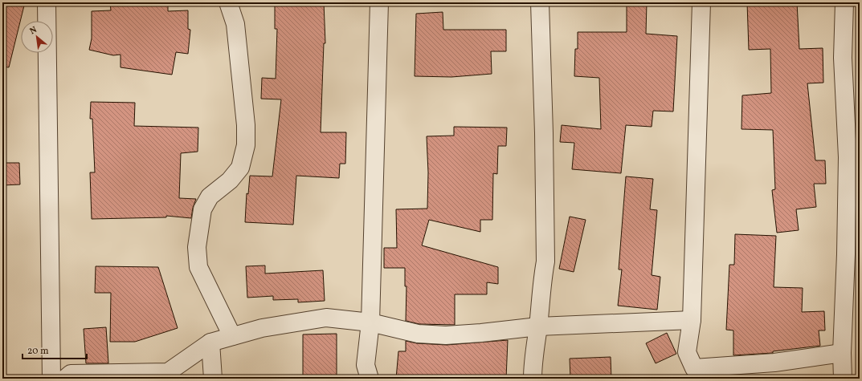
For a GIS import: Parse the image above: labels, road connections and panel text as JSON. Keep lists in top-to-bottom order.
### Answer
{
  "scale_bar": "20 m",
  "north": "top left"
}
